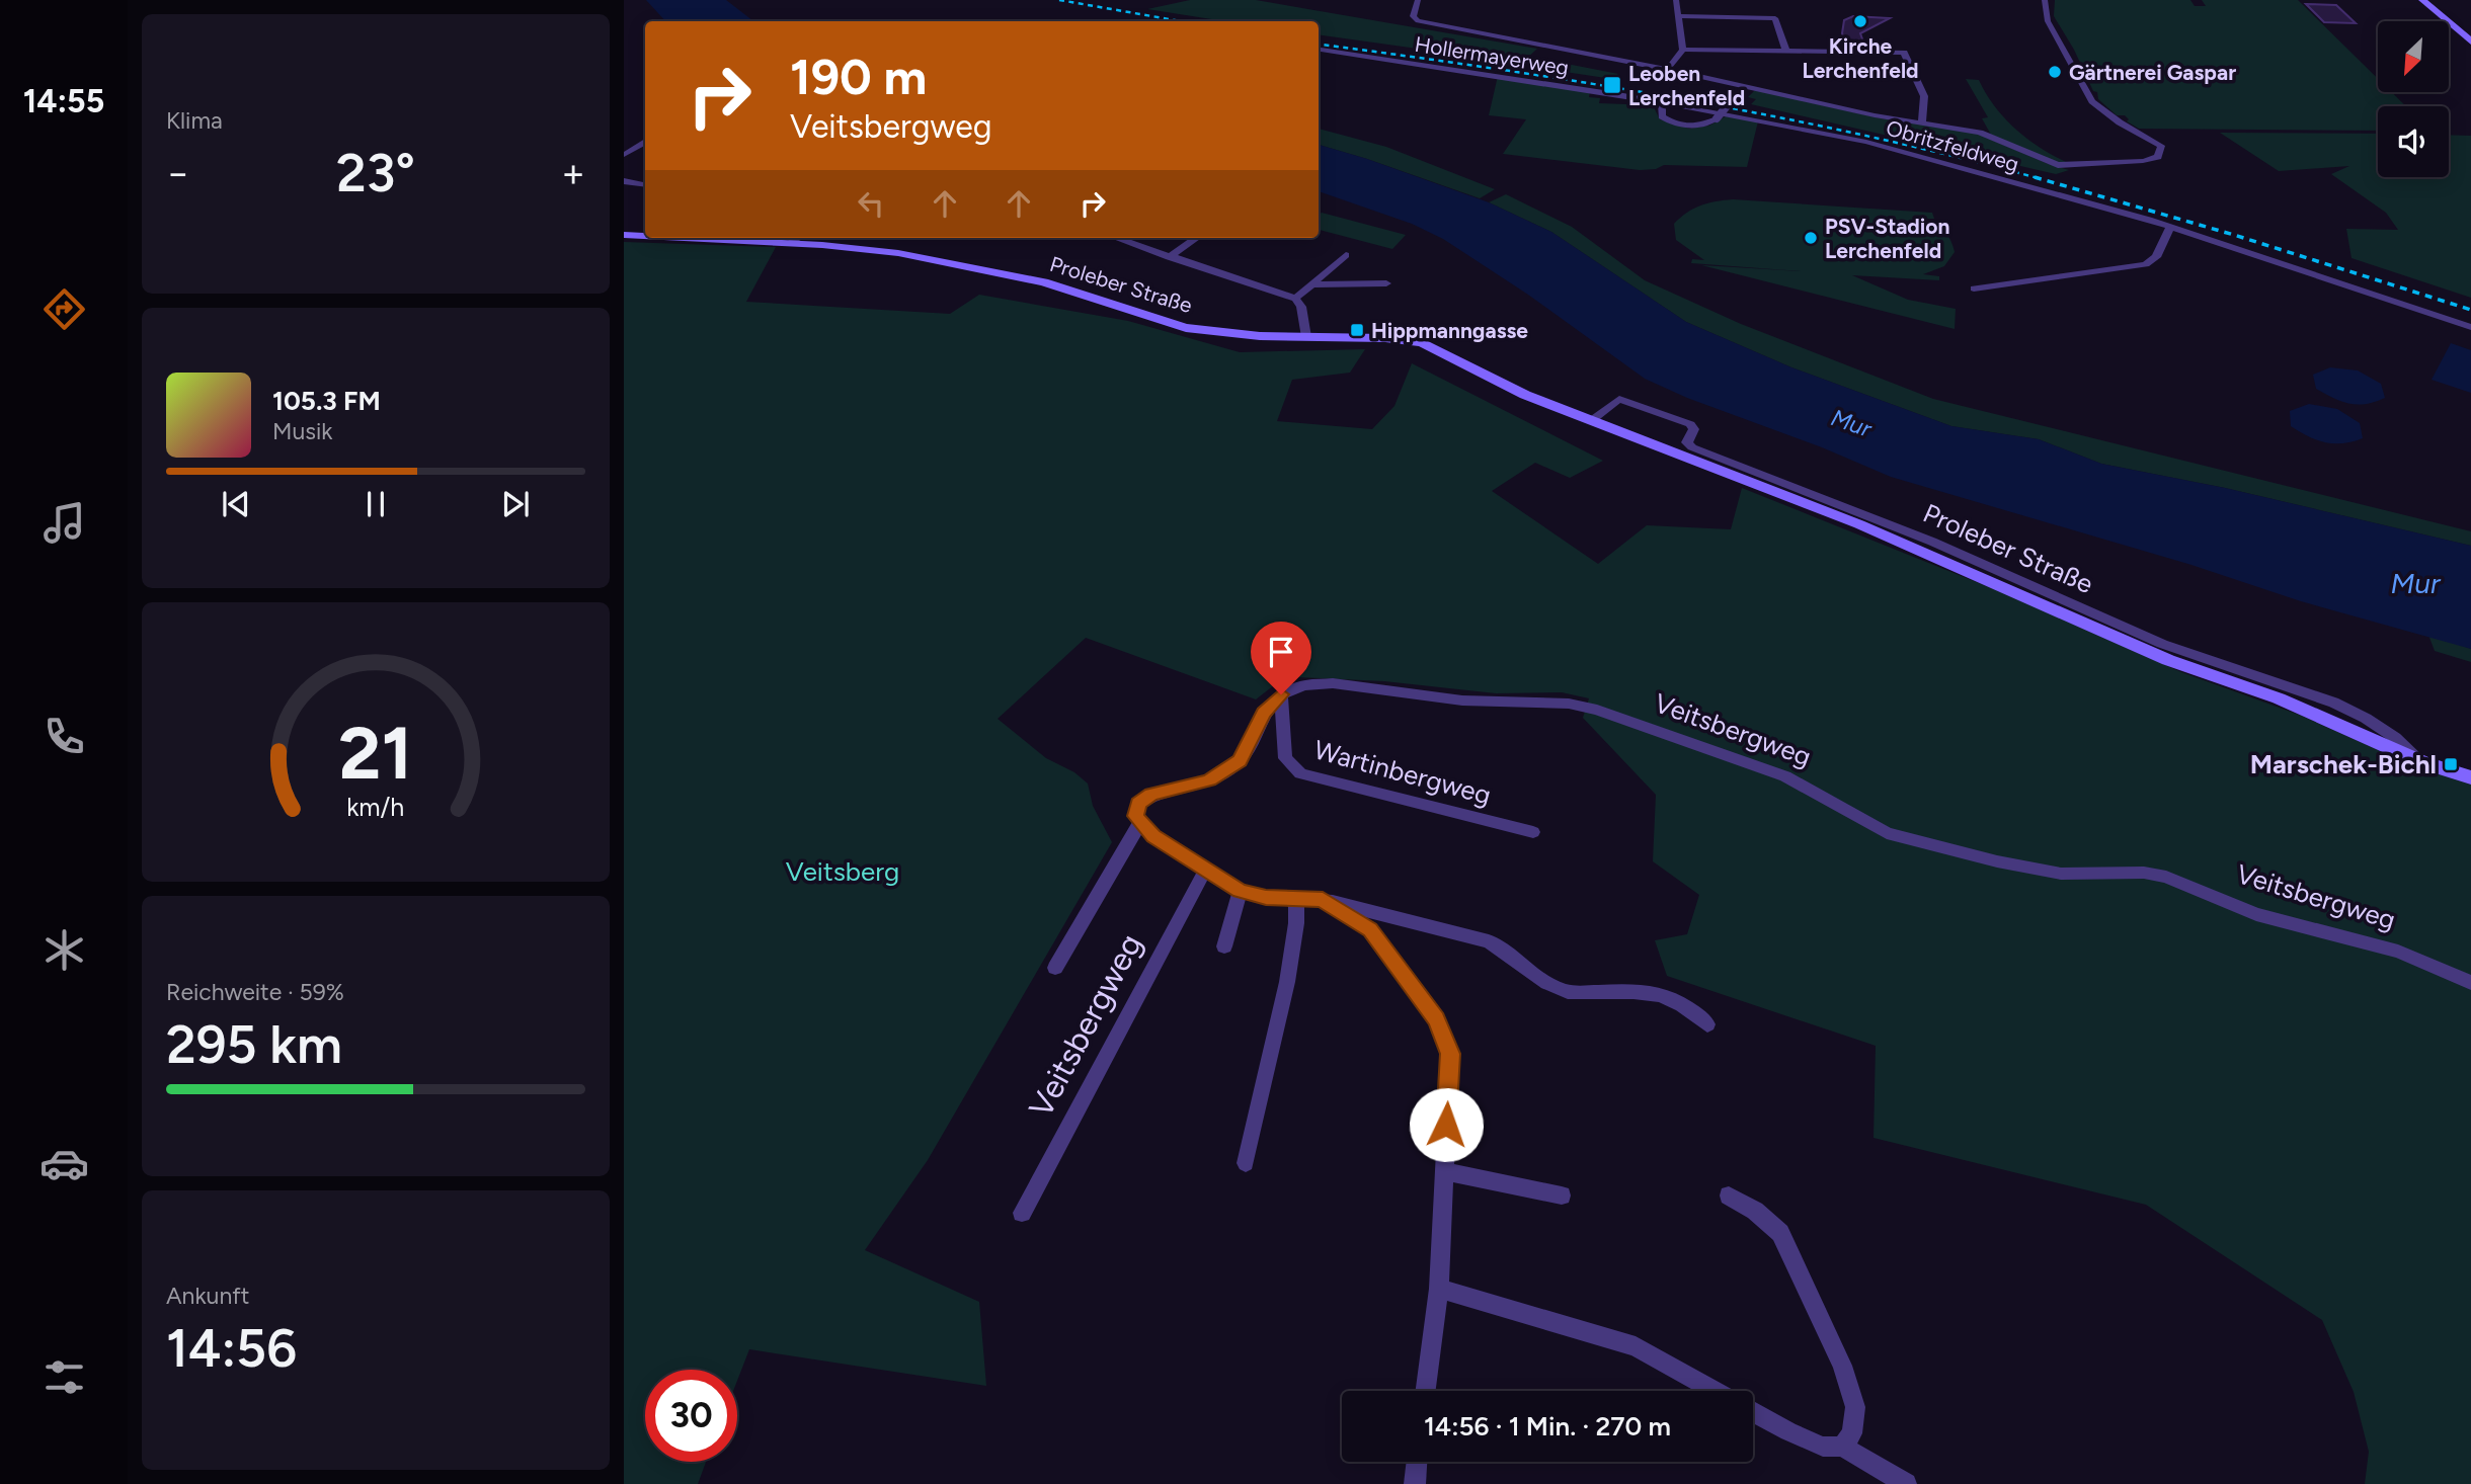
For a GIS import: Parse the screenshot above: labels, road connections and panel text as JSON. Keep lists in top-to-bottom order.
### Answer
{
  "streets": {
    "main road": ["Proleber Straße"],
    "street": [
      "Hollermayerweg",
      "Obritzfeldweg",
      "Veitsbergweg",
      "Wartinbergweg"
    ]
  },
  "crossings": [
    ["Hollermayerweg", "Obritzfeldweg"],
    ["Veitsbergweg", "Wartinbergweg"]
  ],
  "water": ["Mur"],
  "parks": ["Veitsberg"],
  "places": {
    "other": ["Kirche Lerchenfeld", "Gärtnerei Gaspar", "PSV-Stadion Lerchenfeld"],
    "transit": ["Leoben Lerchenfeld", "Hippmanngasse", "Marschek-Bichl"]
  },
  "north": "bottom left",
  "page": {
    "tabs": "14:55",
    "tile": [
      "Klima",
      ["Reichweite · 59%", "295 km"],
      ["Ankunft", "14:56"]
    ],
    "turn": ["190 m", "Veitsbergweg"],
    "heat": ["−", "23°", "+"],
    "song": ["105.3 FM", "Musik"],
    "limit": "30",
    "trip": "14:56 · 1 Min. · 270 m",
    "gauge": ["21", "km/h"]
  }
}
